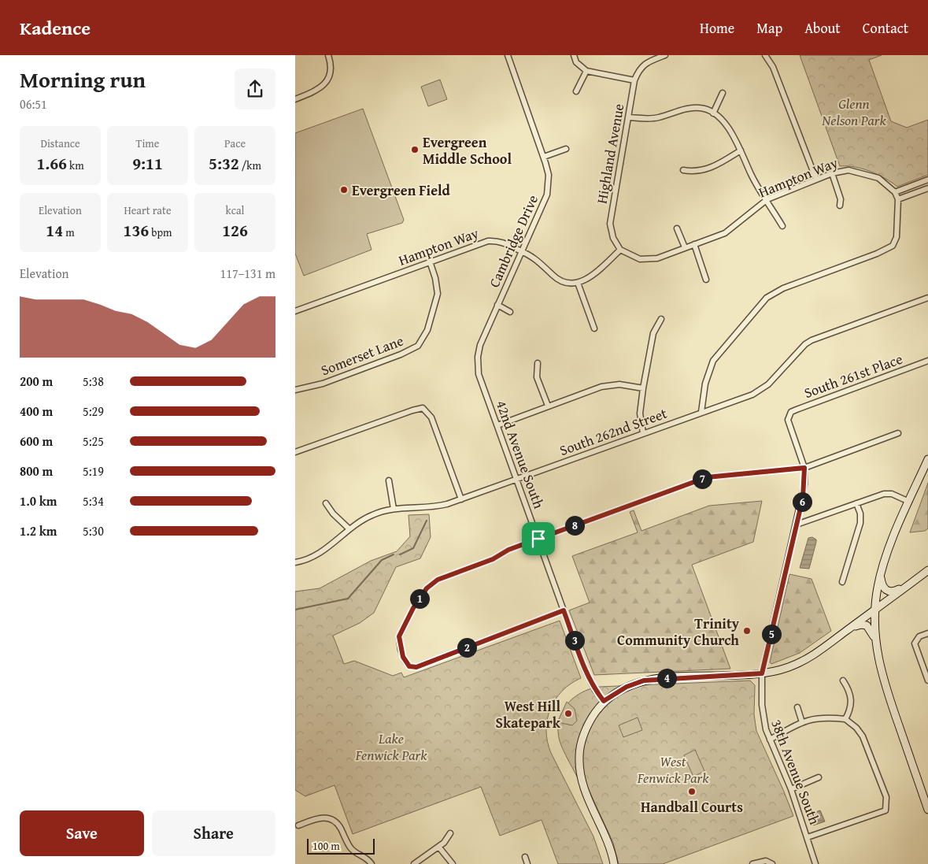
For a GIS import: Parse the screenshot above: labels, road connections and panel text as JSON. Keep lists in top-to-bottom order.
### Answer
{
  "streets": {
    "street": [
      "Highland Avenue",
      "Hampton Way",
      "Cambridge Drive",
      "Somerset Lane",
      "South 261st Place",
      "South 262nd Street",
      "42nd Avenue South",
      "38th Avenue South"
    ]
  },
  "crossings": [
    ["Highland Avenue", "Hampton Way"],
    ["Hampton Way", "Cambridge Drive"],
    ["Hampton Way", "Somerset Lane"],
    ["Cambridge Drive", "42nd Avenue South"],
    ["South 261st Place", "38th Avenue South"],
    ["South 262nd Street", "42nd Avenue South"]
  ],
  "parks": ["Glenn Nelson Park", "Lake Fenwick Park", "West Fenwick Park"],
  "places": [
    "Evergreen Middle School",
    "Evergreen Field",
    "Trinity Community Church",
    "West Hill Skatepark",
    "Handball Courts"
  ],
  "scale_bar": "100 m",
  "page": {
    "header": "Kadence",
    "nav": [
      "Home",
      "Map",
      "About",
      "Contact"
    ],
    "heading": ["Morning run", "06:51"],
    "stats": [
      ["Distance", "1.66 km"],
      ["Time", "9:11"],
      ["Pace", "5:32 /km"],
      ["Elevation", "14 m"],
      ["Heart rate", "136 bpm"],
      ["kcal", "126"]
    ],
    "chart": ["Elevation", "117–131 m"],
    "list": [
      {
        "name": "200 m",
        "note": "5:38"
      },
      {
        "name": "400 m",
        "note": "5:29"
      },
      {
        "name": "600 m",
        "note": "5:25"
      },
      {
        "name": "800 m",
        "note": "5:19"
      },
      {
        "name": "1.0 km",
        "note": "5:34"
      },
      {
        "name": "1.2 km",
        "note": "5:30"
      }
    ],
    "pins": [
      "7",
      "6",
      "8",
      "1",
      "5",
      "3",
      "2",
      "4"
    ],
    "buttons": ["Save", "Share"],
    "scale": "100 m"
  }
}
